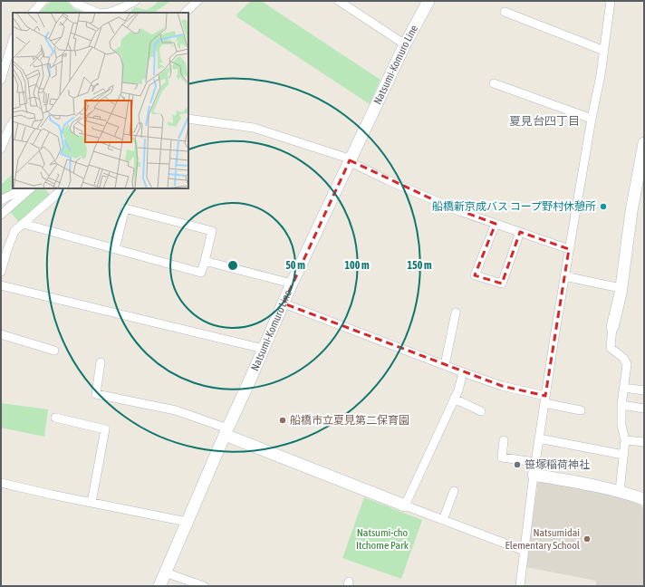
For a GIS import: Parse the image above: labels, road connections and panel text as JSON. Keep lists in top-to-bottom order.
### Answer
{
  "streets": {
    "main road": ["Natsumi-Komuro Line"]
  },
  "districts": ["夏見台四丁目"],
  "parks": ["Natsumi-cho Itchome Park"],
  "places": [
    "船橋新京成バス コープ野村休憩所",
    "船橋市立夏見第二保育園",
    "笹塚稲荷神社",
    "Natsumidai Elementary School"
  ],
  "rings": ["50 m", "100 m", "150 m"]
}
